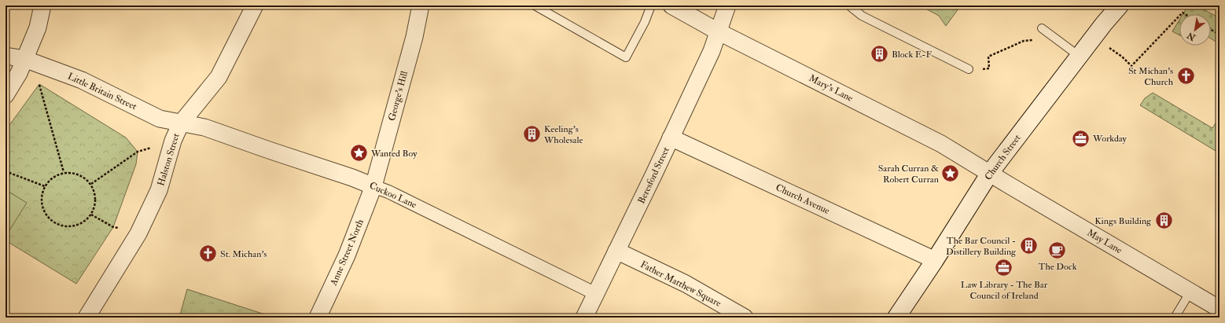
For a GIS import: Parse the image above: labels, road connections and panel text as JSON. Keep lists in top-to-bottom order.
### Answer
{
  "streets": {
    "main road": ["Church Street"],
    "street": [
      "Mary's Lane",
      "Little Britain Street",
      "George's Hill",
      "Halston Street",
      "Beresford Street",
      "Cuckoo Lane",
      "Church Avenue",
      "May Lane",
      "Anne Street North",
      "Father Matthew Square"
    ]
  },
  "crossings": [
    ["Mary's Lane", "Church Street"],
    ["Mary's Lane", "Beresford Street"],
    ["Mary's Lane", "May Lane"],
    ["Little Britain Street", "Halston Street"],
    ["Little Britain Street", "Cuckoo Lane"],
    ["George's Hill", "Cuckoo Lane"],
    ["George's Hill", "Anne Street North"],
    ["Church Street", "Church Avenue"],
    ["Church Street", "May Lane"],
    ["Halston Street", "Cuckoo Lane"],
    ["Beresford Street", "Cuckoo Lane"],
    ["Beresford Street", "Church Avenue"],
    ["Beresford Street", "Father Matthew Square"],
    ["Cuckoo Lane", "Anne Street North"]
  ],
  "places": {
    "building": [
      "Block E-F",
      "Keeling's Wholesale",
      "Kings Building",
      "The Bar Council - Distillery Building"
    ],
    "church": ["St Michan's Church", "St. Michan's"],
    "office": ["Workday", "Law Library - The Bar Council of Ireland"],
    "place": ["Wanted Boy", "Sarah Curran & Robert Curran"],
    "cafe": ["The Dock"]
  },
  "north": "bottom left"
}
